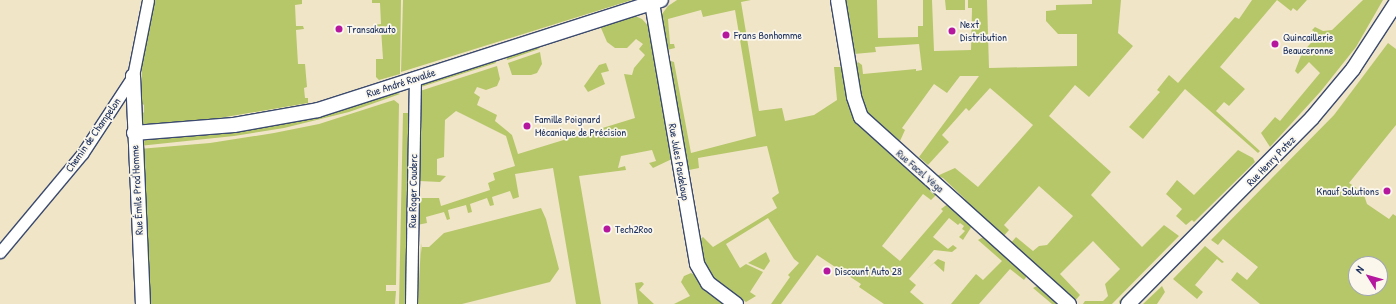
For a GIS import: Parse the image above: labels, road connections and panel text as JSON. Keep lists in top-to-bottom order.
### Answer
{
  "streets": {
    "street": [
      "Rue André Ravalée",
      "Chemin de Champelon",
      "Rue Henry Potez",
      "Rue Jules Pasdeloup",
      "Rue Facel Véga",
      "Rue Émile Prod'Homme",
      "Rue Roger Couderc"
    ]
  },
  "crossings": [
    ["Rue André Ravalée", "Rue Jules Pasdeloup"],
    ["Rue André Ravalée", "Rue Émile Prod'Homme"],
    ["Rue André Ravalée", "Rue Roger Couderc"],
    ["Chemin de Champelon", "Rue Émile Prod'Homme"]
  ],
  "places": [
    "Transakauto",
    "Next Distribution",
    "Frans Bonhomme",
    "Quincaillerie Beauceronne",
    "Famille Poignard Mécanique de Précision",
    "Knauf Solutions",
    "Tech2Roo",
    "Discount Auto 28"
  ],
  "north": "top left"
}
